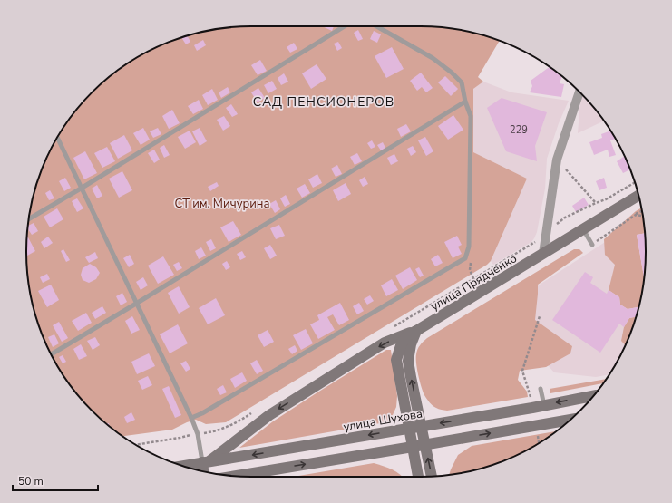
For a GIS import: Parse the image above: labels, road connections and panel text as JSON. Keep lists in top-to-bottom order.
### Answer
{
  "streets": {
    "main road": ["улица Прядченко", "улица Шухова"]
  },
  "districts": ["САД ПЕНСИОНЕРОВ"],
  "parks": ["СТ им. Мичурина"],
  "house_numbers": ["229"],
  "scale_bar": "50 m"
}
